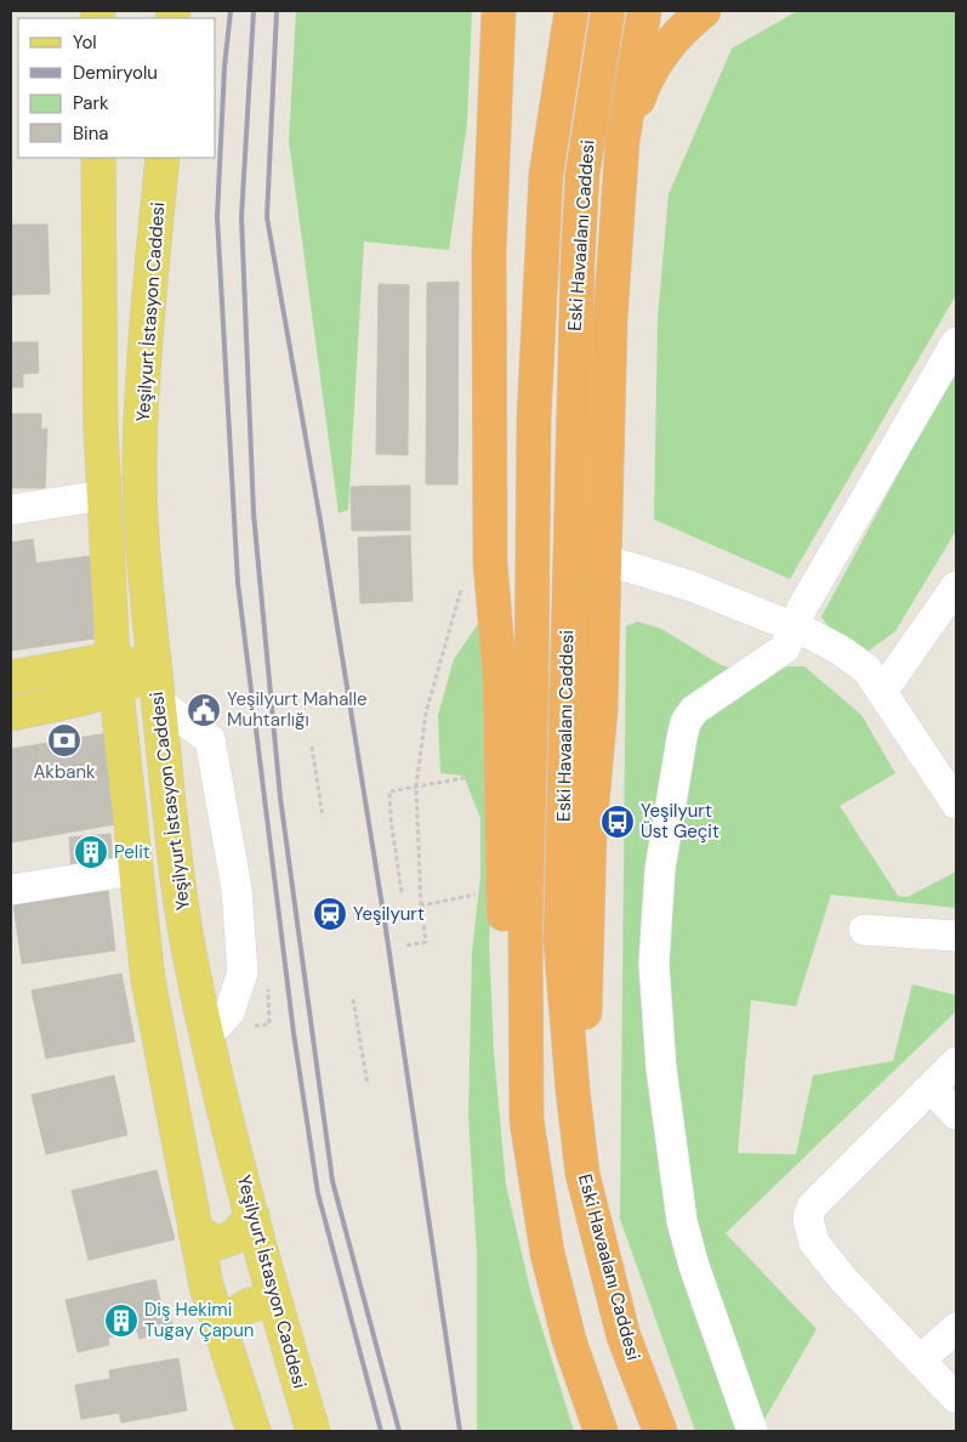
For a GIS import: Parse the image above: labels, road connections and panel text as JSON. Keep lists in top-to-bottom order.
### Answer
{
  "streets": {
    "highway": ["Eski Havaalanı Caddesi"],
    "main road": ["Yeşilyurt İstasyon Caddesi"]
  },
  "places": {
    "public building": ["Yeşilyurt Mahalle Muhtarlığı"],
    "bank": ["Akbank"],
    "bus stop": ["Yeşilyurt Üst Geçit"],
    "building": ["Pelit", "Diş Hekimi Tugay Çapun"],
    "station": ["Yeşilyurt"]
  },
  "legend": [
    "Yol",
    "Demiryolu",
    "Park",
    "Bina"
  ]
}
